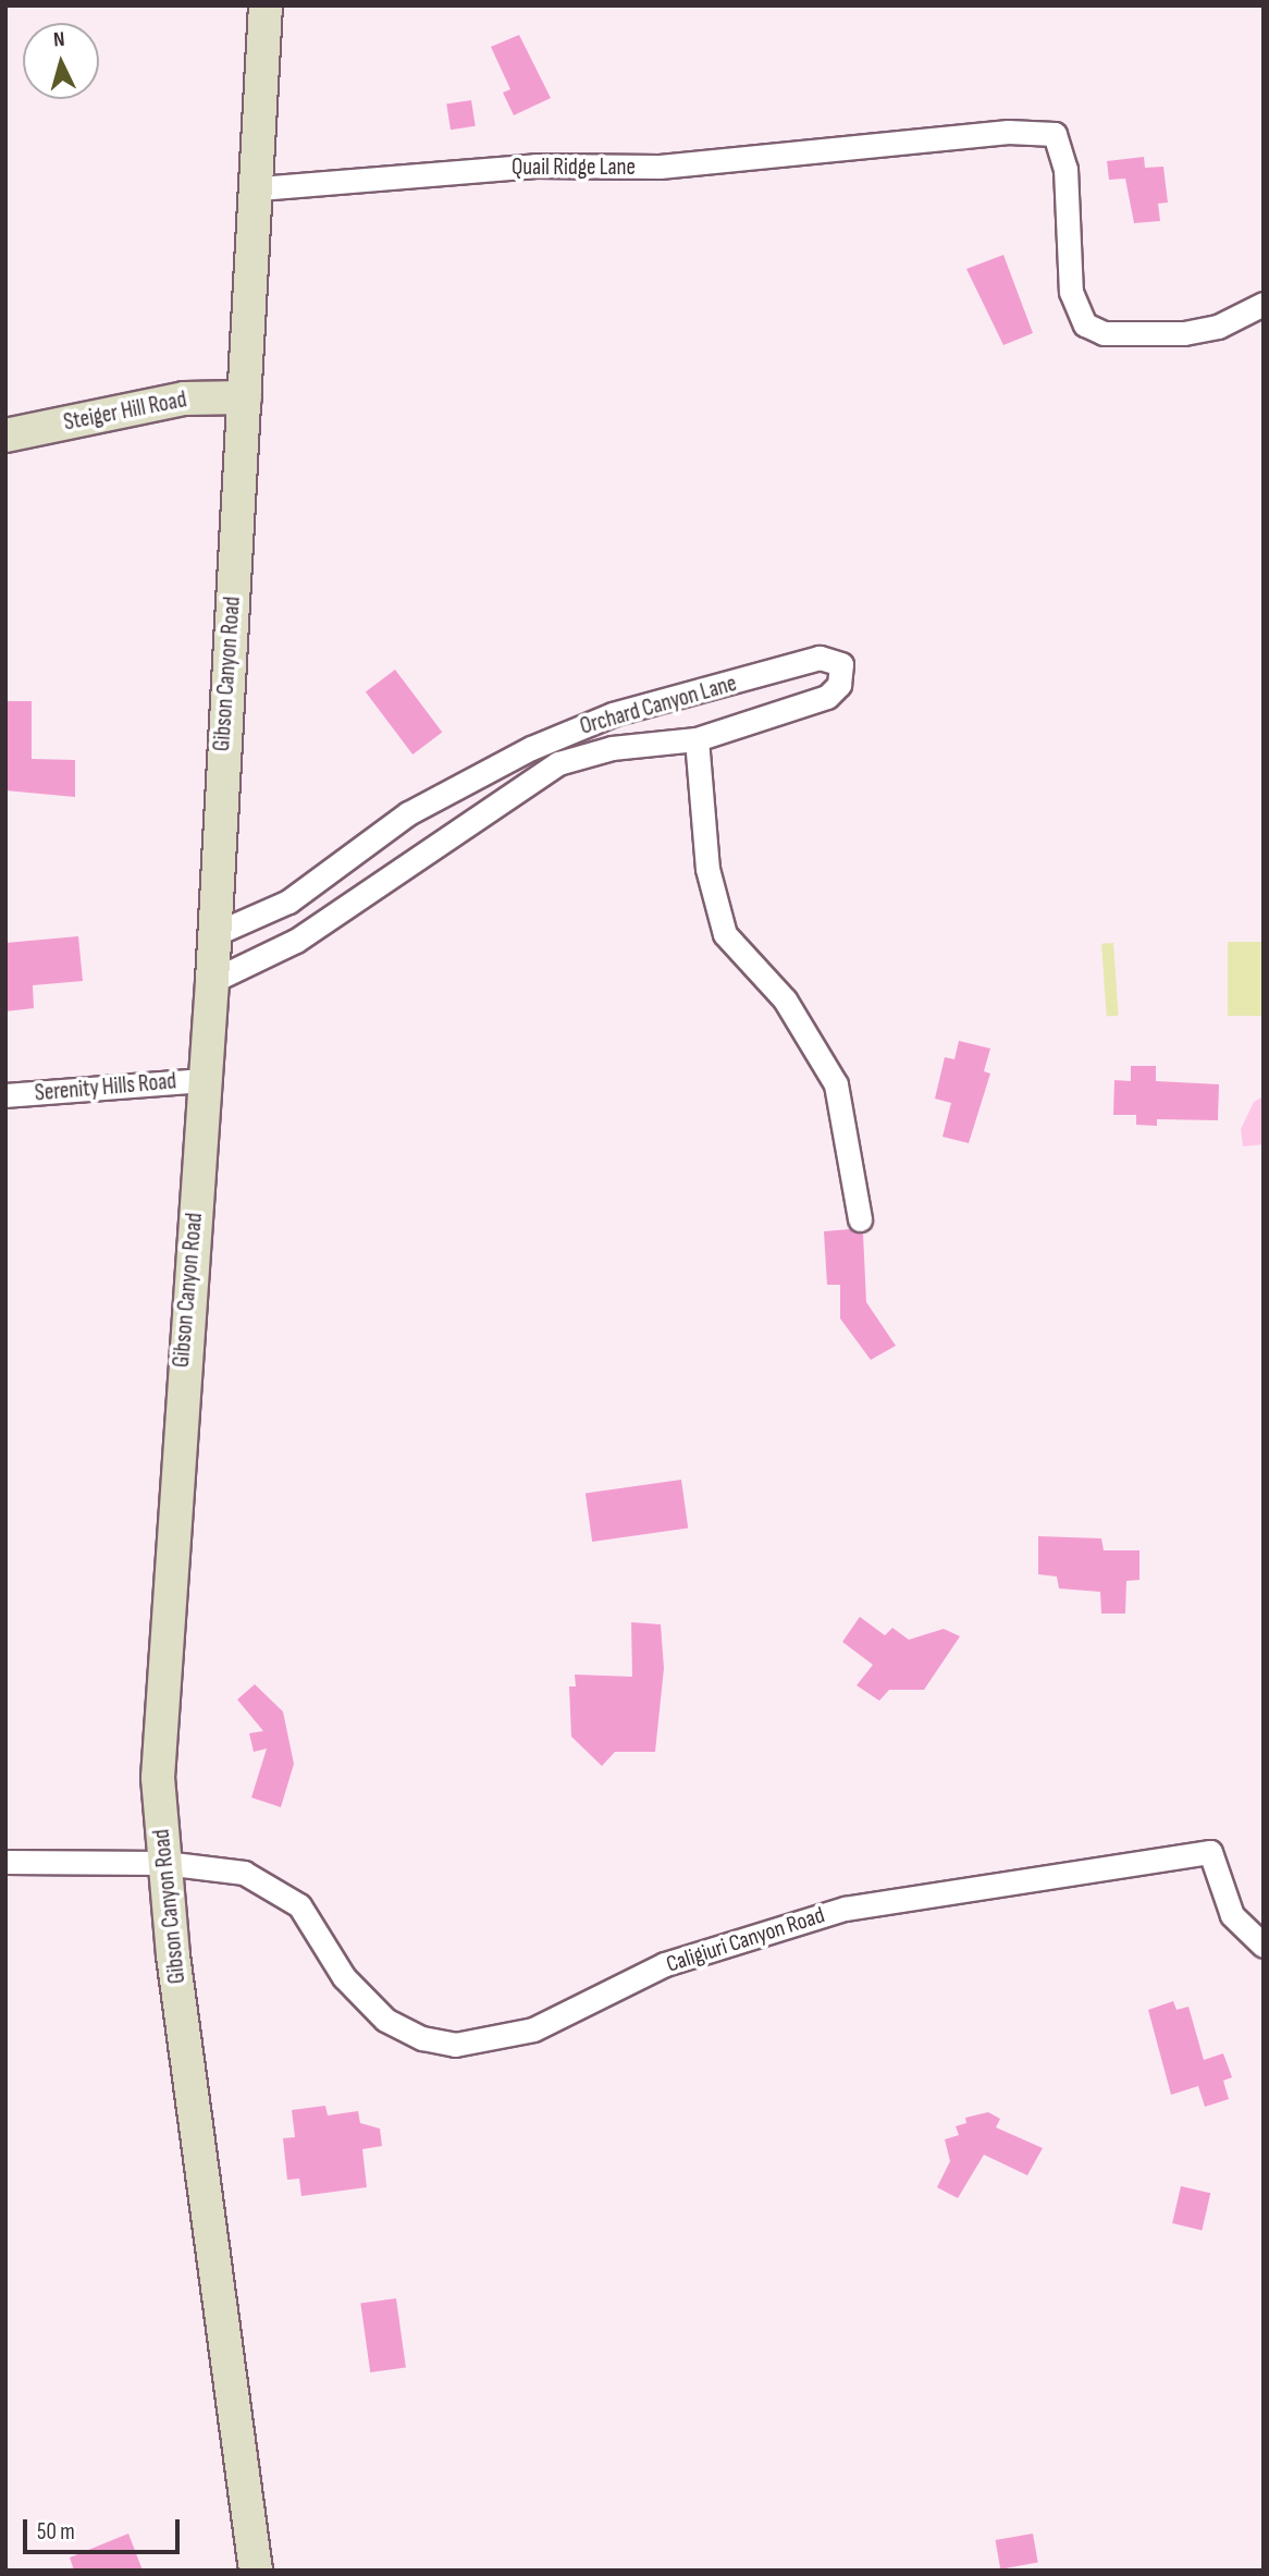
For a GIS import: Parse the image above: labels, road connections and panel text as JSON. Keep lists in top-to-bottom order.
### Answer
{
  "streets": {
    "main road": ["Steiger Hill Road", "Gibson Canyon Road"],
    "street": [
      "Quail Ridge Lane",
      "Orchard Canyon Lane",
      "Serenity Hills Road",
      "Caligiuri Canyon Road"
    ]
  },
  "crossings": [
    ["Quail Ridge Lane", "Gibson Canyon Road"],
    ["Steiger Hill Road", "Gibson Canyon Road"],
    ["Gibson Canyon Road", "Orchard Canyon Lane"],
    ["Gibson Canyon Road", "Serenity Hills Road"],
    ["Gibson Canyon Road", "Caligiuri Canyon Road"]
  ],
  "scale_bar": "50 m",
  "north": "top"
}
